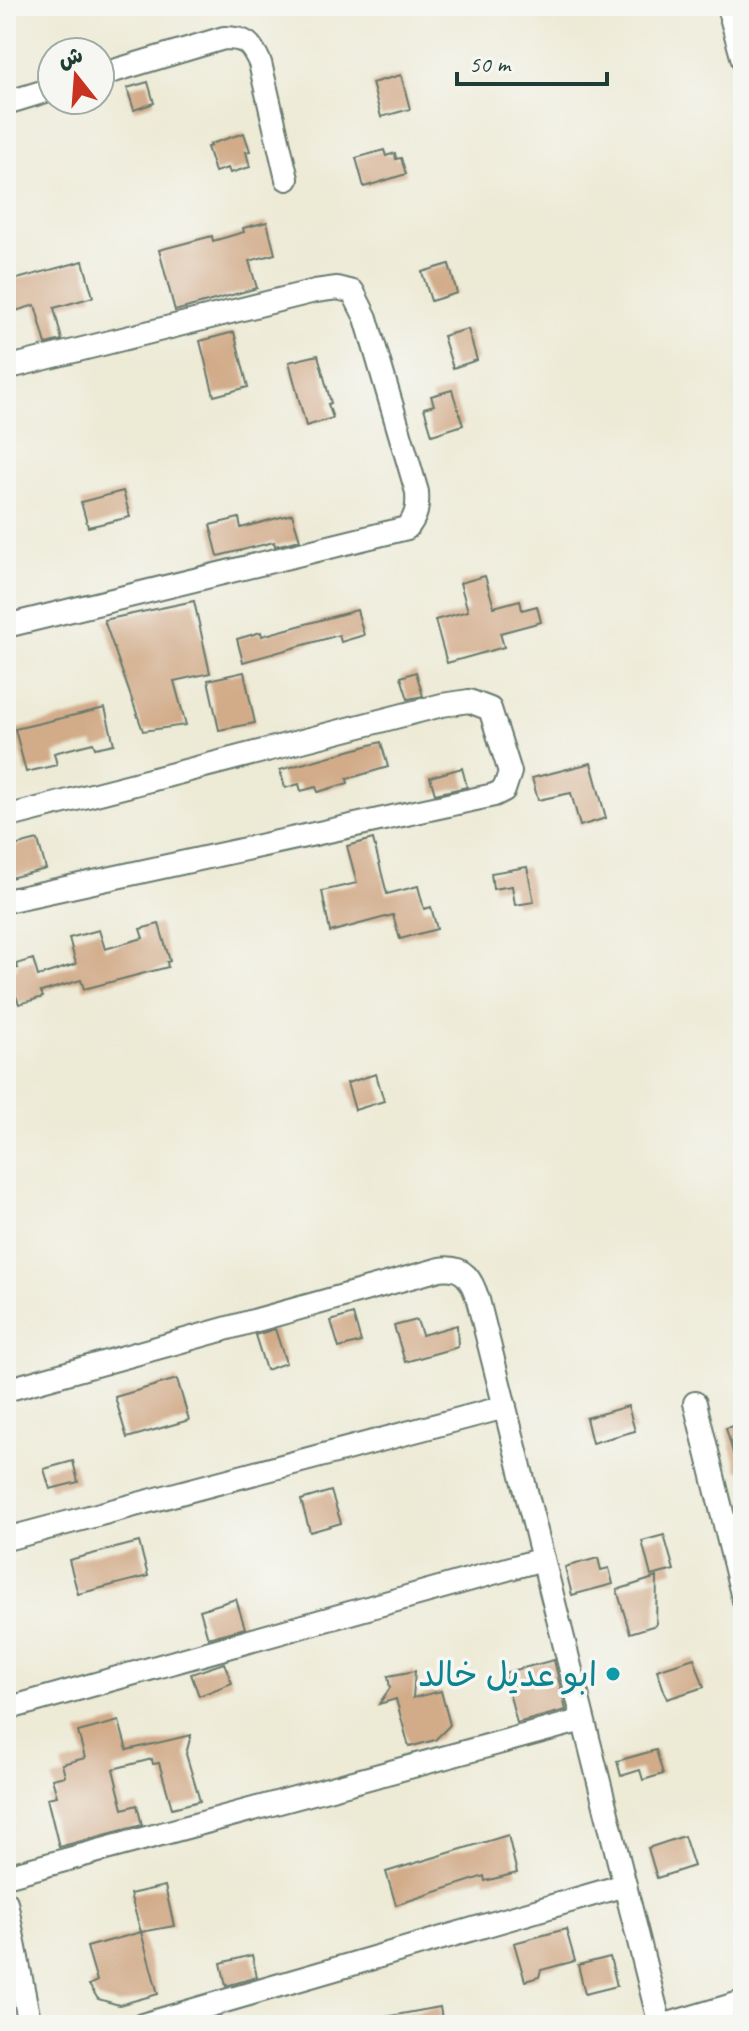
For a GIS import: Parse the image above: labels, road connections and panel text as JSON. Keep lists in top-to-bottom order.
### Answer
{
  "places": ["ابو عديل خالد"],
  "scale_bar": "50 m",
  "north": "top"
}
